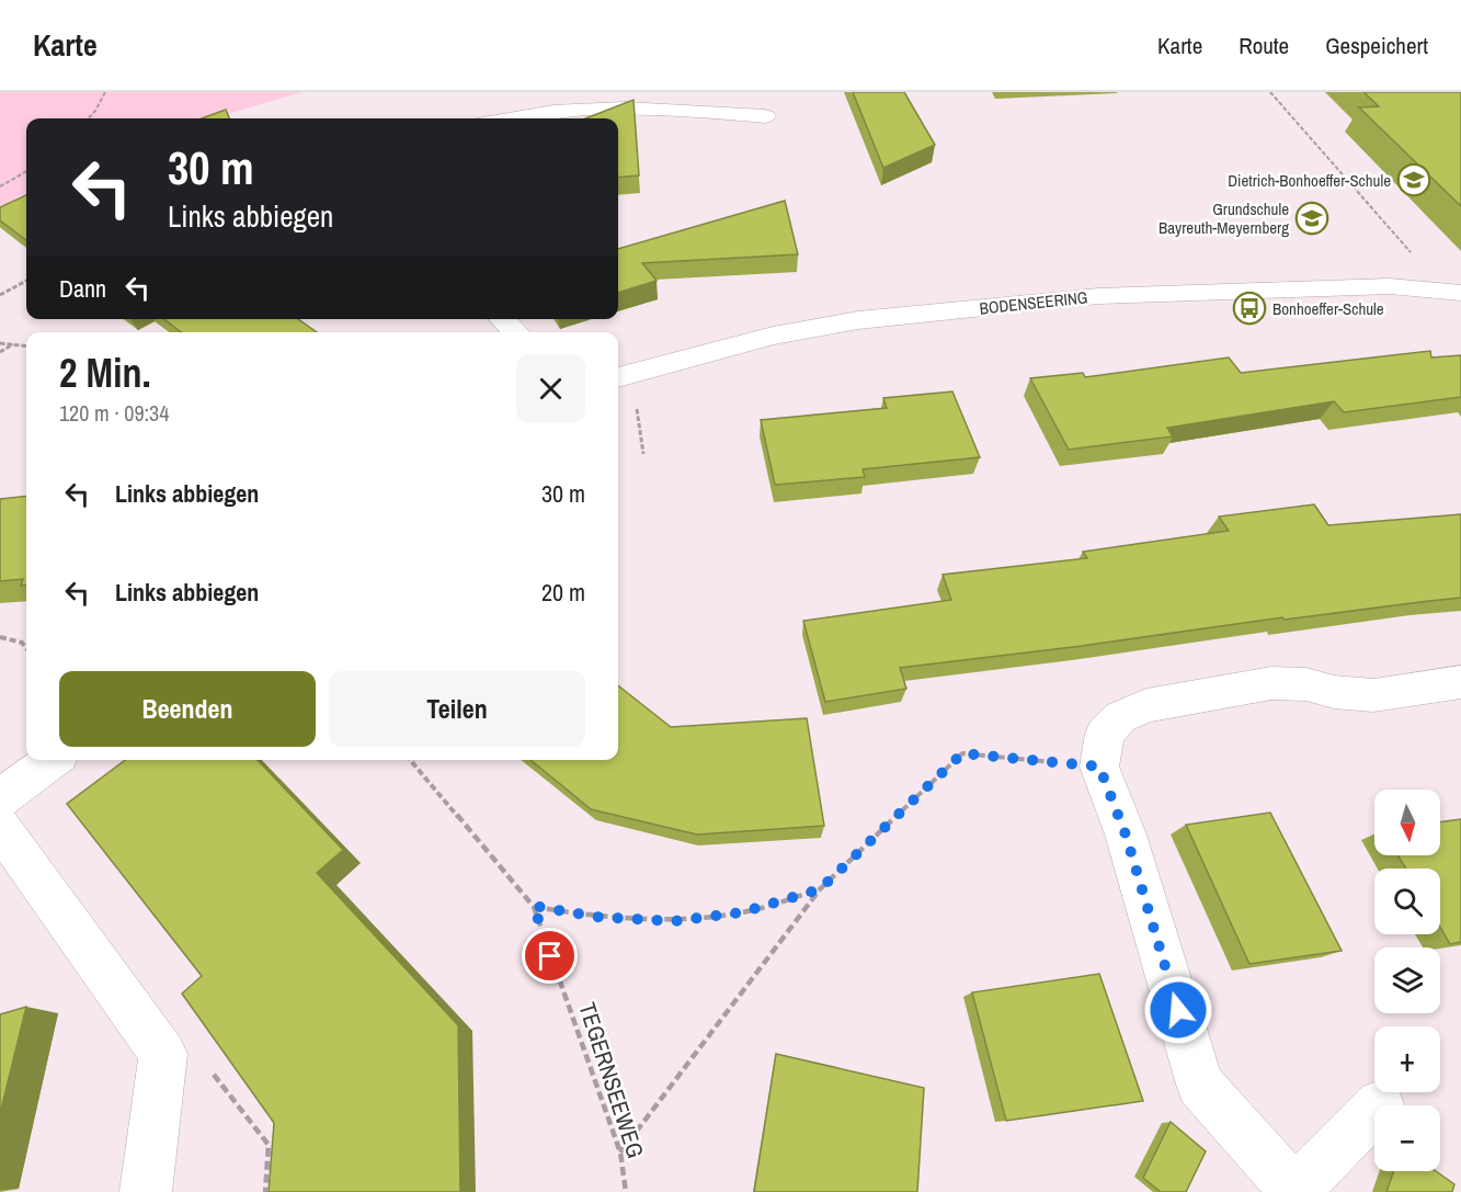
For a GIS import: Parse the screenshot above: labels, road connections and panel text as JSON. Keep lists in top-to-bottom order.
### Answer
{
  "streets": {
    "street": ["BODENSEERING"],
    "path": ["TEGERNSEEWEG"]
  },
  "places": {
    "school or university": ["Dietrich-Bonhoeffer-Schule", "Grundschule Bayreuth-Meyernberg"],
    "bus stop": ["Bonhoeffer-Schule"]
  },
  "north": "bottom",
  "page": {
    "header": "Karte",
    "nav": ["Karte", "Route", "Gespeichert"],
    "turn": ["30 m", "Links abbiegen"],
    "then": "Dann",
    "heading": ["2 Min.", "120 m · 09:34"],
    "list": [
      {
        "name": "Links abbiegen",
        "value": "30 m"
      },
      {
        "name": "Links abbiegen",
        "value": "20 m"
      }
    ],
    "buttons": ["Beenden", "Teilen"],
    "map_buttons": ["+", "−"]
  }
}
